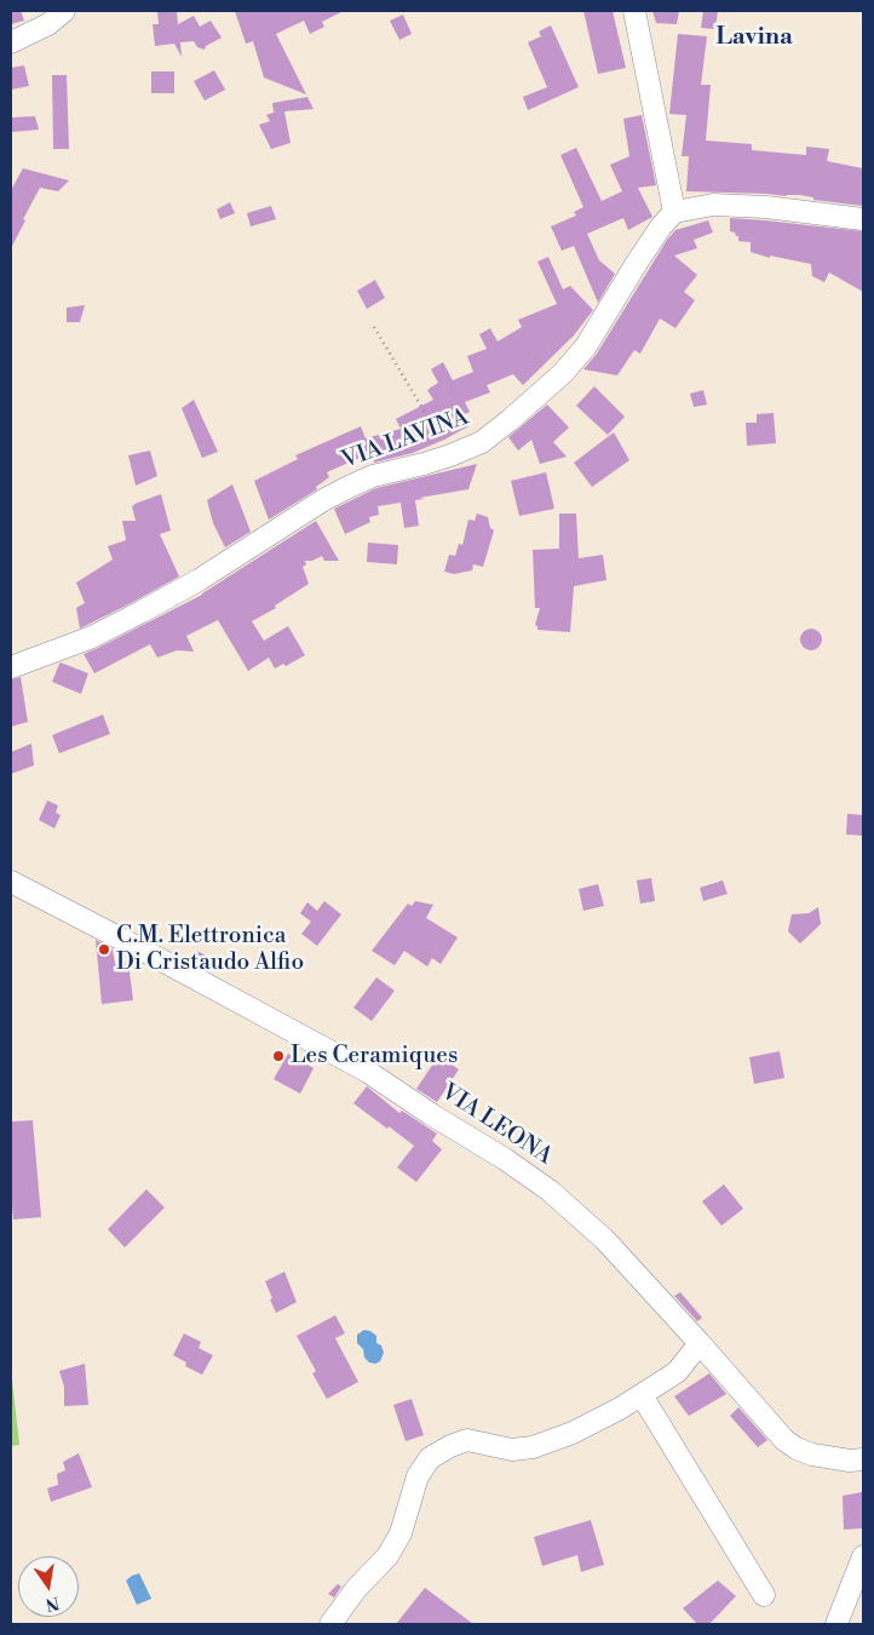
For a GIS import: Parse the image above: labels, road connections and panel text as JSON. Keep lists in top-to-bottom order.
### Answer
{
  "streets": {
    "street": ["VIA LAVINA", "VIA LEONA"]
  },
  "districts": ["Lavina"],
  "places": ["C.M. Elettronica Di Cristaudo Alfio", "Les Ceramiques"],
  "north": "bottom"
}
